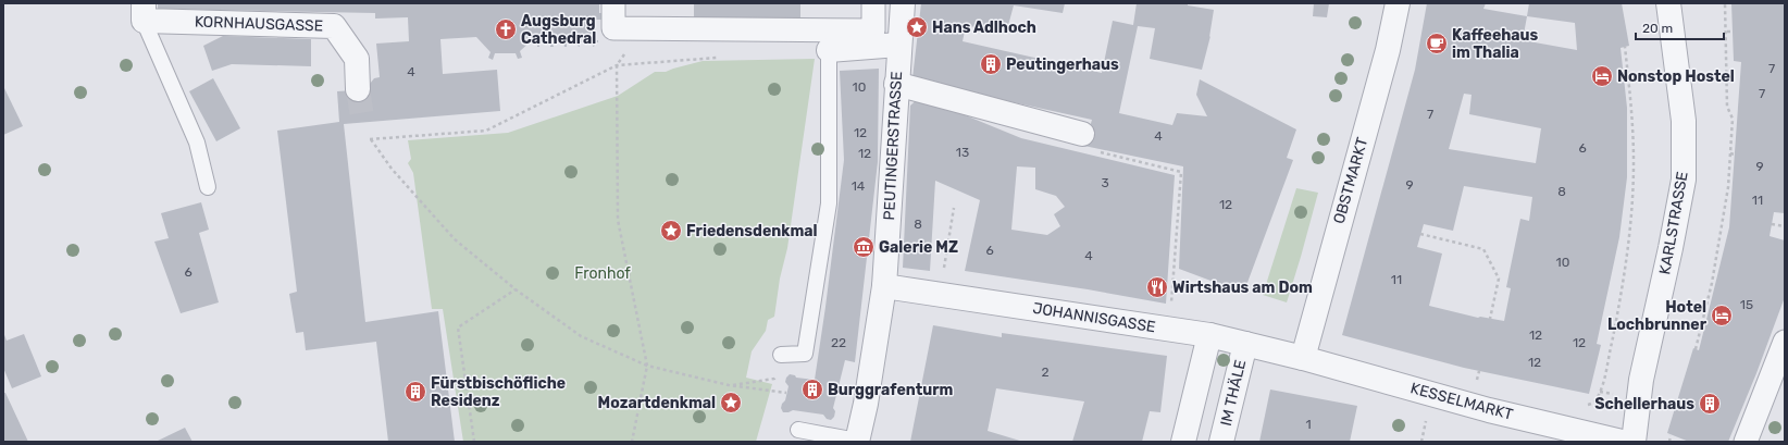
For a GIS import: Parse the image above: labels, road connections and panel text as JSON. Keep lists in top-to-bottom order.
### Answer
{
  "streets": {
    "street": [
      "KORNHAUSGASSE",
      "PEUTINGERSTRASSE",
      "OBSTMARKT",
      "KARLSTRASSE",
      "JOHANNISGASSE",
      "IM THÄLE",
      "KESSELMARKT"
    ]
  },
  "crossings": [
    ["PEUTINGERSTRASSE", "JOHANNISGASSE"],
    ["OBSTMARKT", "JOHANNISGASSE"],
    ["OBSTMARKT", "KESSELMARKT"],
    ["JOHANNISGASSE", "IM THÄLE"],
    ["JOHANNISGASSE", "KESSELMARKT"]
  ],
  "parks": ["Fronhof"],
  "places": {
    "place": ["Hans Adlhoch", "Friedensdenkmal", "Mozartdenkmal"],
    "church": ["Augsburg Cathedral"],
    "cafe": ["Kaffeehaus im Thalia"],
    "building": [
      "Peutingerhaus",
      "Burggrafenturm",
      "Fürstbischöfliche Residenz",
      "Schellerhaus"
    ],
    "hotel": ["Nonstop Hostel", "Hotel Lochbrunner"],
    "museum": ["Galerie MZ"],
    "restaurant": ["Wirtshaus am Dom"]
  },
  "house_numbers": [
    "7",
    "4",
    "10",
    "7",
    "7",
    "12",
    "4",
    "6",
    "13",
    "12",
    "9",
    "3",
    "9",
    "14",
    "8",
    "11",
    "12",
    "8",
    "6",
    "4",
    "10",
    "6",
    "11",
    "15",
    "12",
    "22",
    "12",
    "12",
    "2",
    "1"
  ],
  "scale_bar": "20 m"
}
